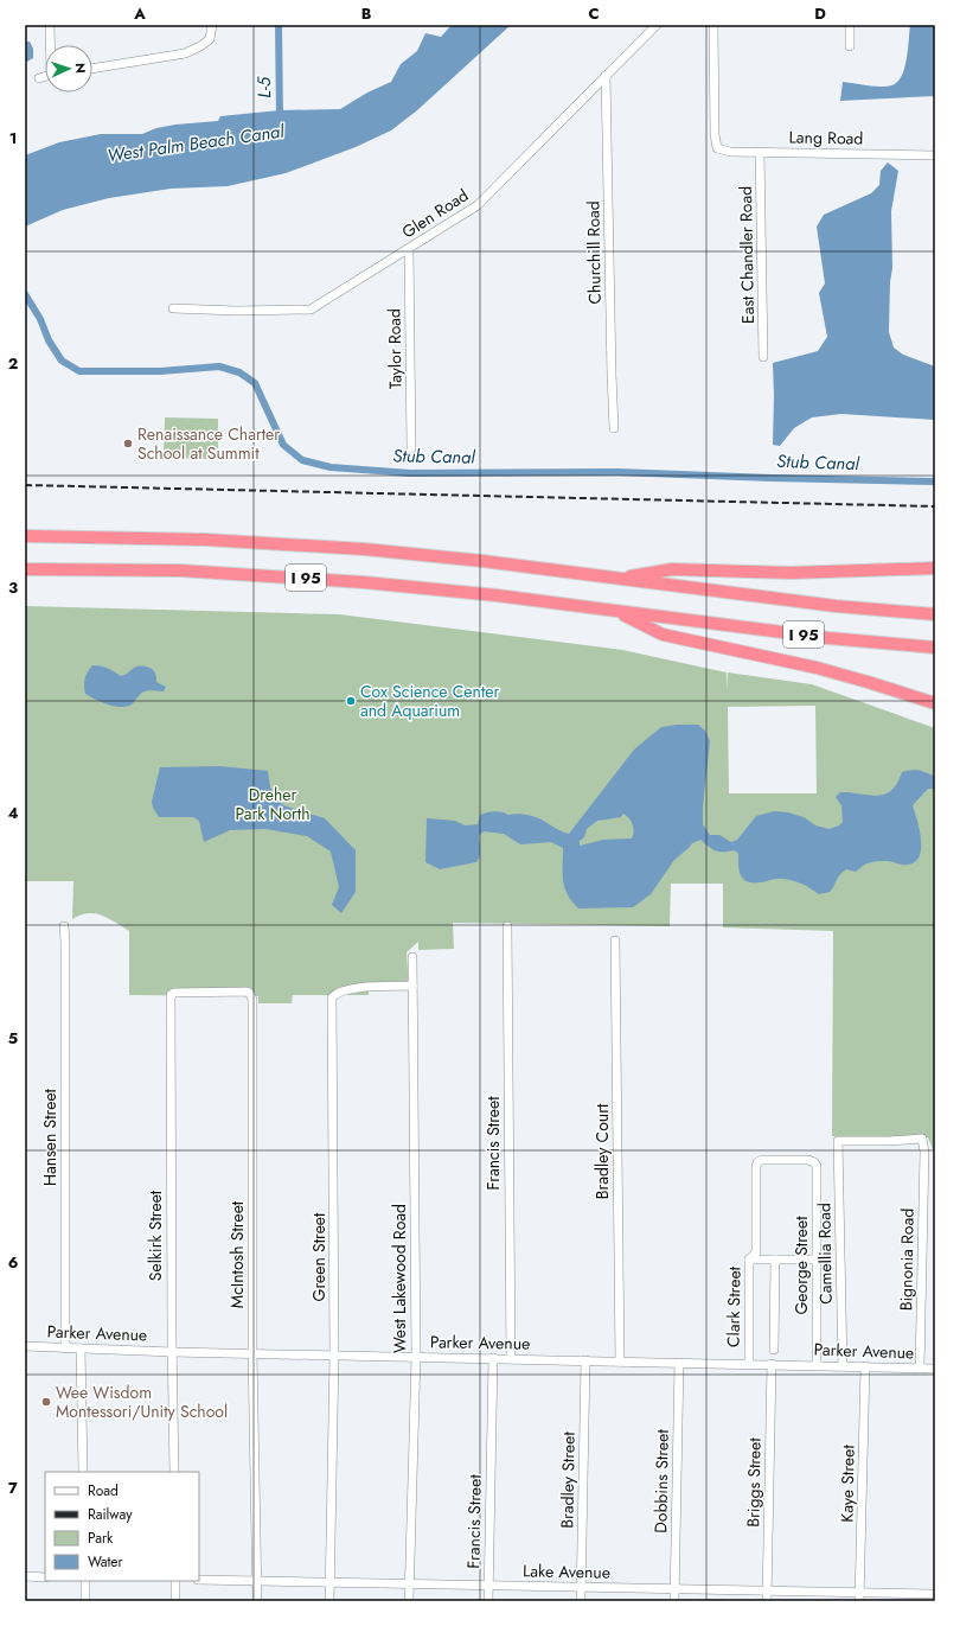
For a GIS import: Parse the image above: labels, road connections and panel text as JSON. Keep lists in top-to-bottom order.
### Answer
{
  "streets": {
    "highway": ["I 95"],
    "street": [
      "Lang Road",
      "Glen Road",
      "Churchill Road",
      "East Chandler Road",
      "Taylor Road",
      "Hansen Street",
      "Francis Street",
      "Bradley Court",
      "Selkirk Street",
      "Camellia Road",
      "McIntosh Street",
      "Green Street",
      "Bignonia Road",
      "George Street",
      "West Lakewood Road",
      "Clark Street",
      "Parker Avenue",
      "Bradley Street",
      "Dobbins Street",
      "Briggs Street",
      "Kaye Street",
      "Lake Avenue"
    ]
  },
  "crossings": [
    ["Lang Road", "East Chandler Road"],
    ["Glen Road", "Churchill Road"],
    ["Glen Road", "Taylor Road"],
    ["Hansen Street", "Parker Avenue"],
    ["Francis Street", "Parker Avenue"],
    ["Francis Street", "Lake Avenue"],
    ["Bradley Court", "Parker Avenue"],
    ["Selkirk Street", "McIntosh Street"],
    ["Selkirk Street", "Parker Avenue"],
    ["Camellia Road", "Bignonia Road"],
    ["Camellia Road", "Parker Avenue"],
    ["McIntosh Street", "Parker Avenue"],
    ["McIntosh Street", "Lake Avenue"],
    ["Green Street", "West Lakewood Road"],
    ["Green Street", "Parker Avenue"],
    ["Green Street", "Lake Avenue"],
    ["Bignonia Road", "Parker Avenue"],
    ["George Street", "Clark Street"],
    ["George Street", "Parker Avenue"],
    ["West Lakewood Road", "Parker Avenue"],
    ["West Lakewood Road", "Lake Avenue"],
    ["Clark Street", "Parker Avenue"],
    ["Parker Avenue", "Bradley Street"],
    ["Parker Avenue", "Dobbins Street"],
    ["Parker Avenue", "Briggs Street"],
    ["Parker Avenue", "Kaye Street"],
    ["Bradley Street", "Lake Avenue"],
    ["Dobbins Street", "Lake Avenue"],
    ["Briggs Street", "Lake Avenue"],
    ["Kaye Street", "Lake Avenue"]
  ],
  "water": ["L-5", "West Palm Beach Canal", "Stub Canal"],
  "parks": ["Dreher Park North"],
  "places": ["Renaissance Charter School at Summit", "Cox Science Center and Aquarium", "Wee Wisdom Montessori/Unity School"],
  "legend": [
    "Road",
    "Railway",
    "Park",
    "Water"
  ],
  "north": "right",
  "grid": {
    "columns": [
      "A",
      "B",
      "C",
      "D"
    ],
    "rows": [
      "1",
      "2",
      "3",
      "4",
      "5",
      "6",
      "7"
    ]
  }
}
